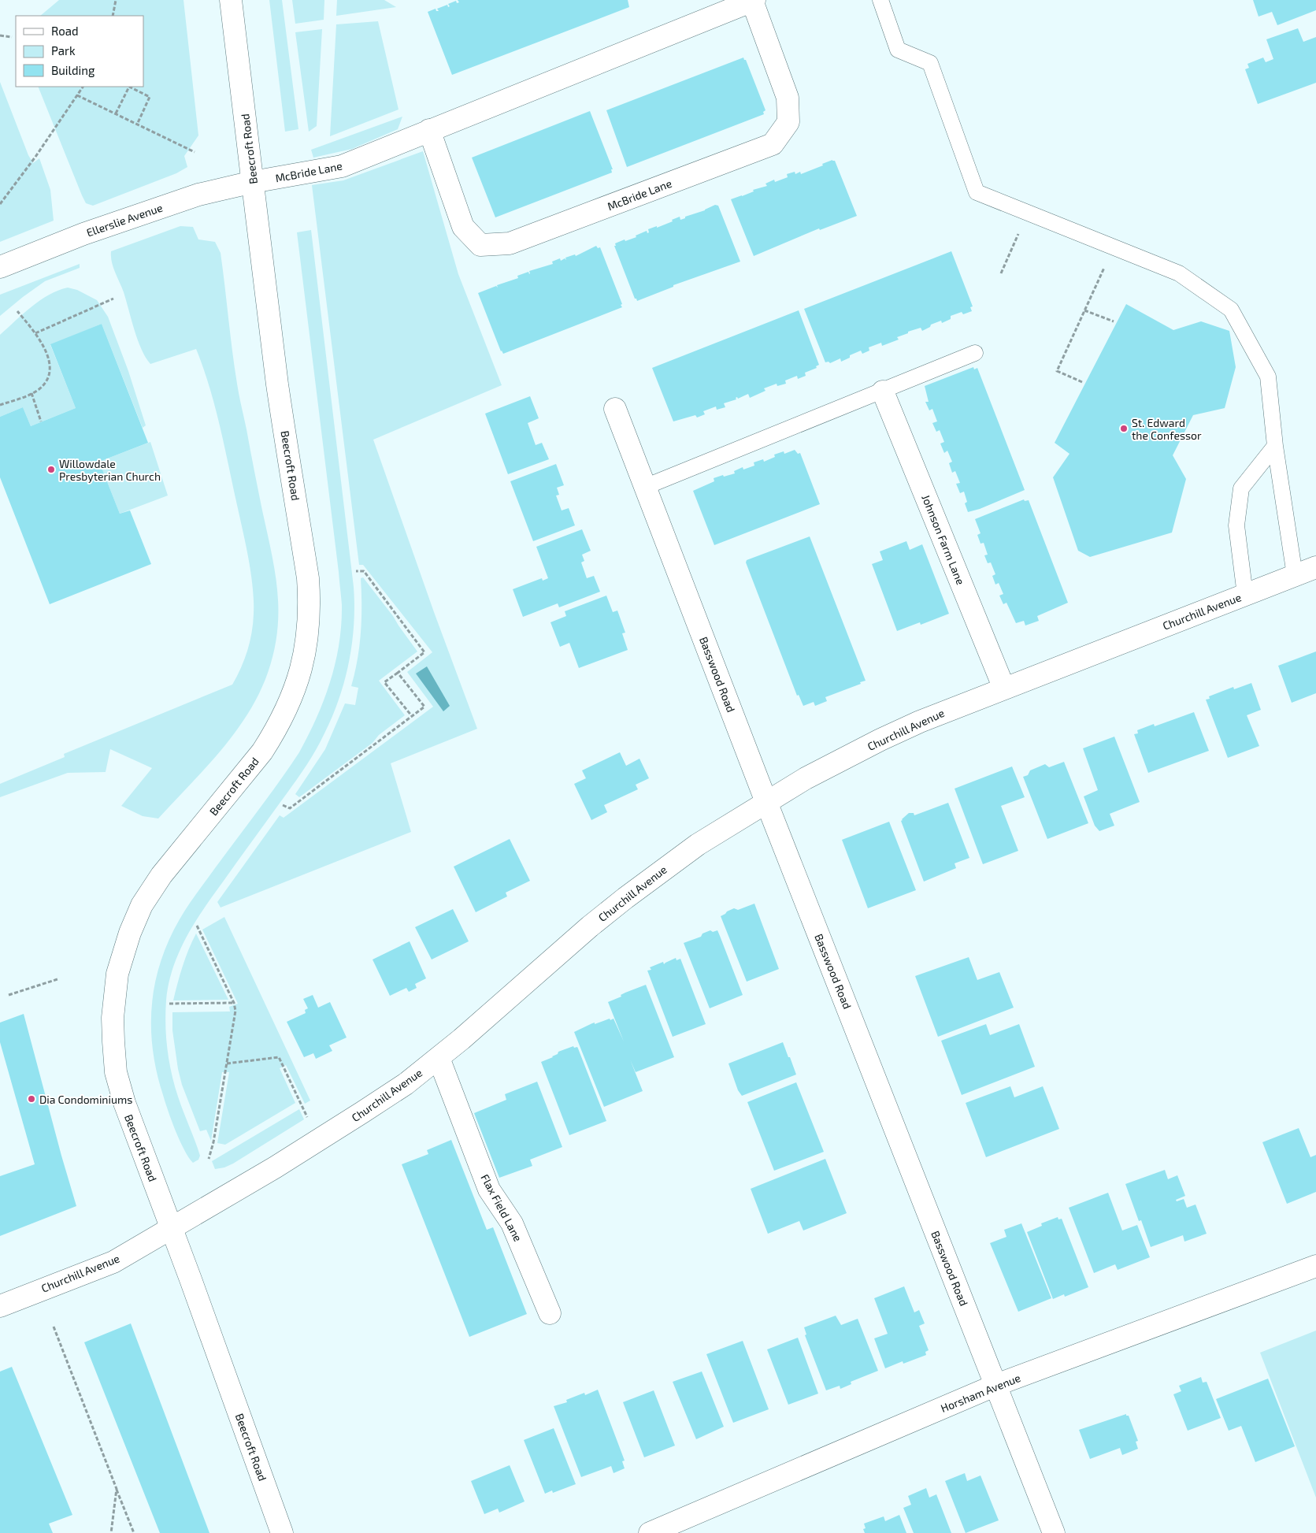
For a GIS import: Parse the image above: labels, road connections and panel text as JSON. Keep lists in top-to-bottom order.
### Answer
{
  "streets": {
    "street": [
      "Beecroft Road",
      "McBride Lane",
      "Ellerslie Avenue",
      "Johnson Farm Lane",
      "Churchill Avenue",
      "Basswood Road",
      "Flax Field Lane",
      "Horsham Avenue"
    ]
  },
  "crossings": [
    ["Beecroft Road", "McBride Lane"],
    ["Beecroft Road", "Ellerslie Avenue"],
    ["Beecroft Road", "Churchill Avenue"],
    ["McBride Lane", "Ellerslie Avenue"],
    ["Johnson Farm Lane", "Churchill Avenue"],
    ["Churchill Avenue", "Basswood Road"],
    ["Churchill Avenue", "Flax Field Lane"],
    ["Basswood Road", "Horsham Avenue"]
  ],
  "places": ["St. Edward the Confessor", "Willowdale Presbyterian Church", "Dia Condominiums"],
  "legend": ["Road", "Park", "Building"]
}
